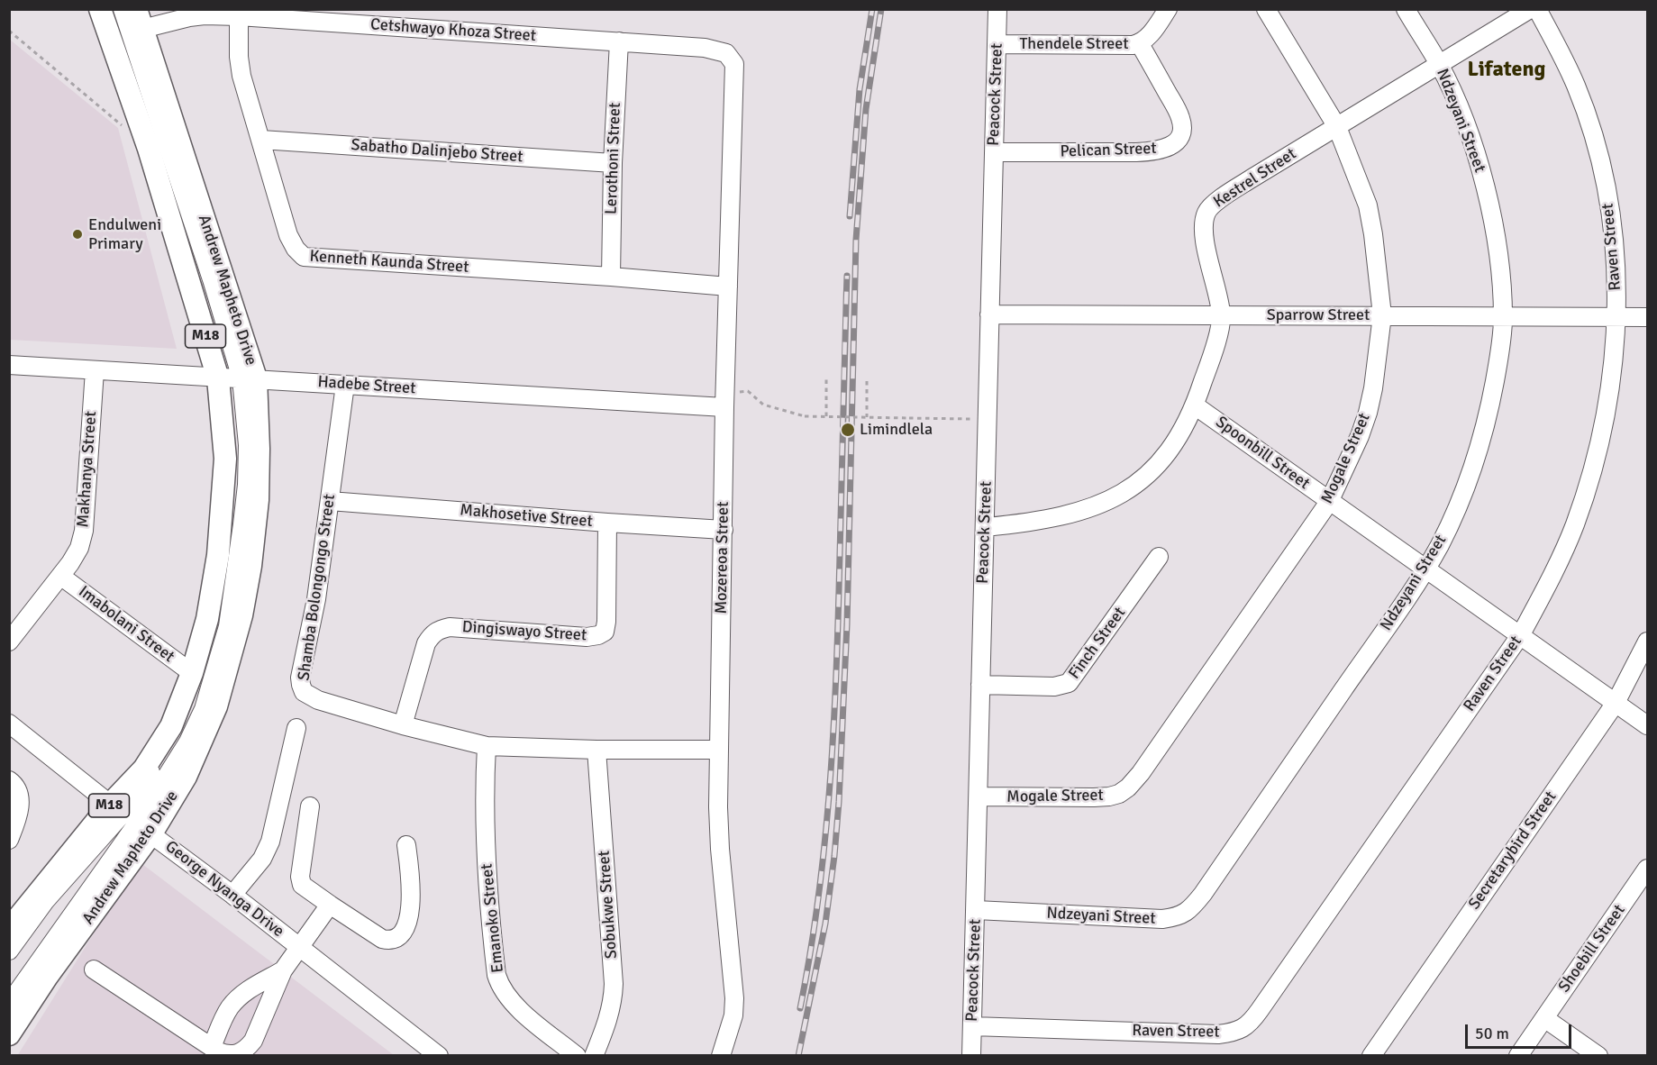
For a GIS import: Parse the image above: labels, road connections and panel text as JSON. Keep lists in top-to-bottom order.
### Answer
{
  "streets": {
    "main road": ["Andrew Mapheto Drive", "M18"],
    "street": [
      "Cetshwayo Khoza Street",
      "Thendele Street",
      "Peacock Street",
      "Ndzeyani Street",
      "Pelican Street",
      "Sabatho Dalinjebo Street",
      "Lerothoni Street",
      "Kestrel Street",
      "Raven Street",
      "Kenneth Kaunda Street",
      "Sparrow Street",
      "Hadebe Street",
      "Spoonbill Street",
      "Mogale Street",
      "Makhanya Street",
      "Makhosetive Street",
      "Mozereoa Street",
      "Shamba Bolongongo Street",
      "Imabolani Street",
      "Dingiswayo Street",
      "Finch Street",
      "Secretarybird Street",
      "George Nyanga Drive",
      "Sobukwe Street",
      "Emanoko Street",
      "Shoebill Street"
    ]
  },
  "crossings": [
    ["Cetshwayo Khoza Street", "Lerothoni Street"],
    ["Cetshwayo Khoza Street", "Kenneth Kaunda Street"],
    ["Cetshwayo Khoza Street", "Andrew Mapheto Drive"],
    ["Cetshwayo Khoza Street", "Mozereoa Street"],
    ["Thendele Street", "Peacock Street"],
    ["Thendele Street", "Pelican Street"],
    ["Peacock Street", "Ndzeyani Street"],
    ["Peacock Street", "Pelican Street"],
    ["Peacock Street", "Kestrel Street"],
    ["Peacock Street", "Raven Street"],
    ["Peacock Street", "Sparrow Street"],
    ["Peacock Street", "Mogale Street"],
    ["Peacock Street", "Finch Street"],
    ["Ndzeyani Street", "Kestrel Street"],
    ["Ndzeyani Street", "Sparrow Street"],
    ["Ndzeyani Street", "Spoonbill Street"],
    ["Sabatho Dalinjebo Street", "Lerothoni Street"],
    ["Sabatho Dalinjebo Street", "Kenneth Kaunda Street"],
    ["Lerothoni Street", "Kenneth Kaunda Street"],
    ["Kestrel Street", "Sparrow Street"],
    ["Kestrel Street", "Spoonbill Street"],
    ["Kestrel Street", "Mogale Street"],
    ["Raven Street", "Sparrow Street"],
    ["Raven Street", "Spoonbill Street"],
    ["Kenneth Kaunda Street", "Mozereoa Street"],
    ["Andrew Mapheto Drive", "Hadebe Street"],
    ["Andrew Mapheto Drive", "Imabolani Street"],
    ["Andrew Mapheto Drive", "George Nyanga Drive"],
    ["Sparrow Street", "Mogale Street"],
    ["Hadebe Street", "Makhanya Street"],
    ["Hadebe Street", "Mozereoa Street"],
    ["Hadebe Street", "Shamba Bolongongo Street"],
    ["Spoonbill Street", "Mogale Street"],
    ["Spoonbill Street", "Secretarybird Street"],
    ["Makhanya Street", "Imabolani Street"],
    ["Makhosetive Street", "Mozereoa Street"],
    ["Makhosetive Street", "Shamba Bolongongo Street"],
    ["Makhosetive Street", "Dingiswayo Street"],
    ["Mozereoa Street", "Shamba Bolongongo Street"],
    ["Shamba Bolongongo Street", "Dingiswayo Street"],
    ["Shamba Bolongongo Street", "Sobukwe Street"],
    ["Shamba Bolongongo Street", "Emanoko Street"]
  ],
  "districts": ["Lifateng"],
  "places": ["Endulweni Primary", "Limindlela"],
  "scale_bar": "50 m"
}
